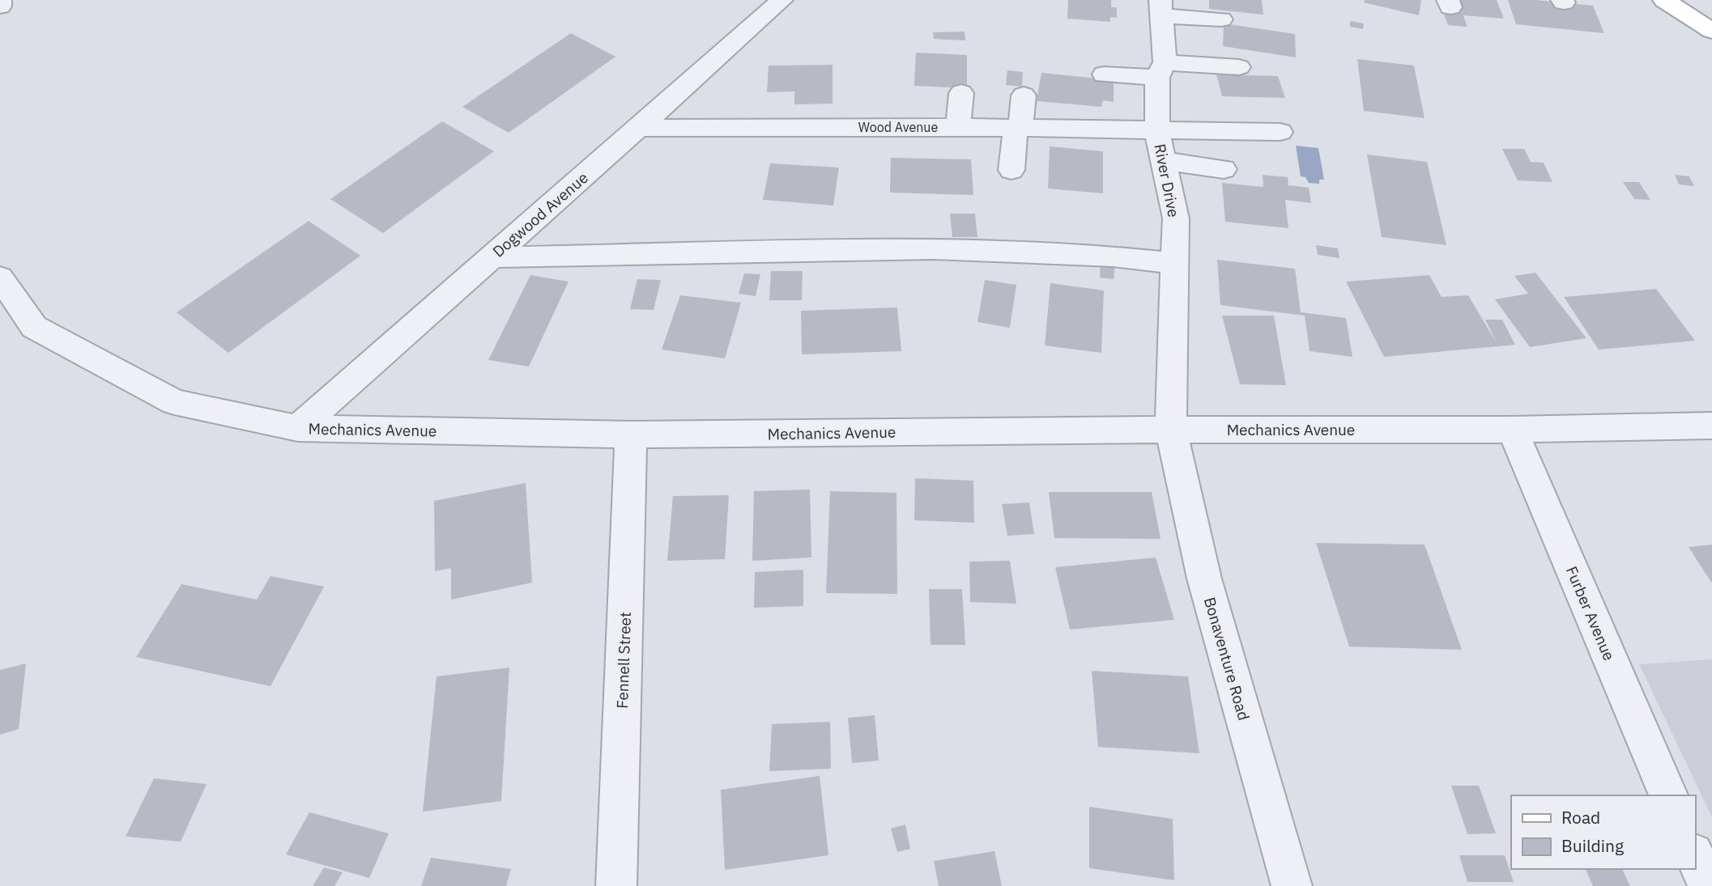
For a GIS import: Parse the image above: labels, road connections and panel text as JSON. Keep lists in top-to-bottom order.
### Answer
{
  "streets": {
    "street": [
      "Wood Avenue",
      "River Drive",
      "Dogwood Avenue",
      "Mechanics Avenue",
      "Furber Avenue",
      "Bonaventure Road",
      "Fennell Street"
    ]
  },
  "crossings": [
    ["Wood Avenue", "River Drive"],
    ["Wood Avenue", "Dogwood Avenue"],
    ["River Drive", "Mechanics Avenue"],
    ["River Drive", "Bonaventure Road"],
    ["Dogwood Avenue", "Mechanics Avenue"],
    ["Mechanics Avenue", "Furber Avenue"],
    ["Mechanics Avenue", "Bonaventure Road"],
    ["Mechanics Avenue", "Fennell Street"]
  ],
  "legend": ["Road", "Building"]
}
